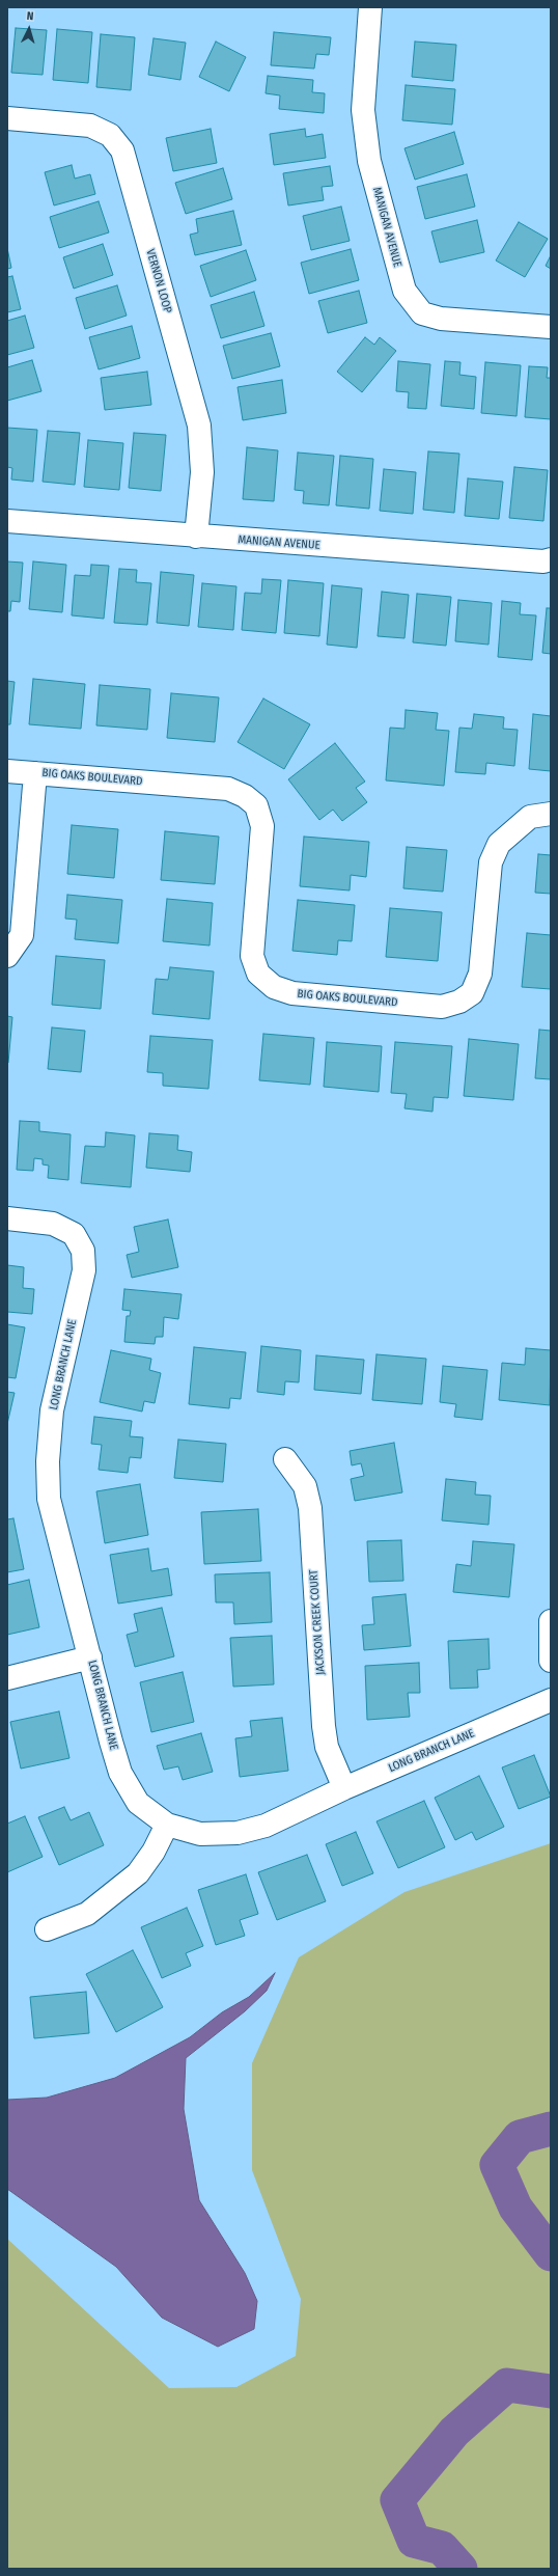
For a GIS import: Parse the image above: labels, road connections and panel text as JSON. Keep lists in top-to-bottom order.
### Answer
{
  "streets": {
    "street": [
      "MANIGAN AVENUE",
      "VERNON LOOP",
      "BIG OAKS BOULEVARD",
      "LONG BRANCH LANE",
      "JACKSON CREEK COURT"
    ]
  },
  "crossings": [
    ["MANIGAN AVENUE", "VERNON LOOP"],
    ["LONG BRANCH LANE", "JACKSON CREEK COURT"]
  ],
  "north": "top"
}
